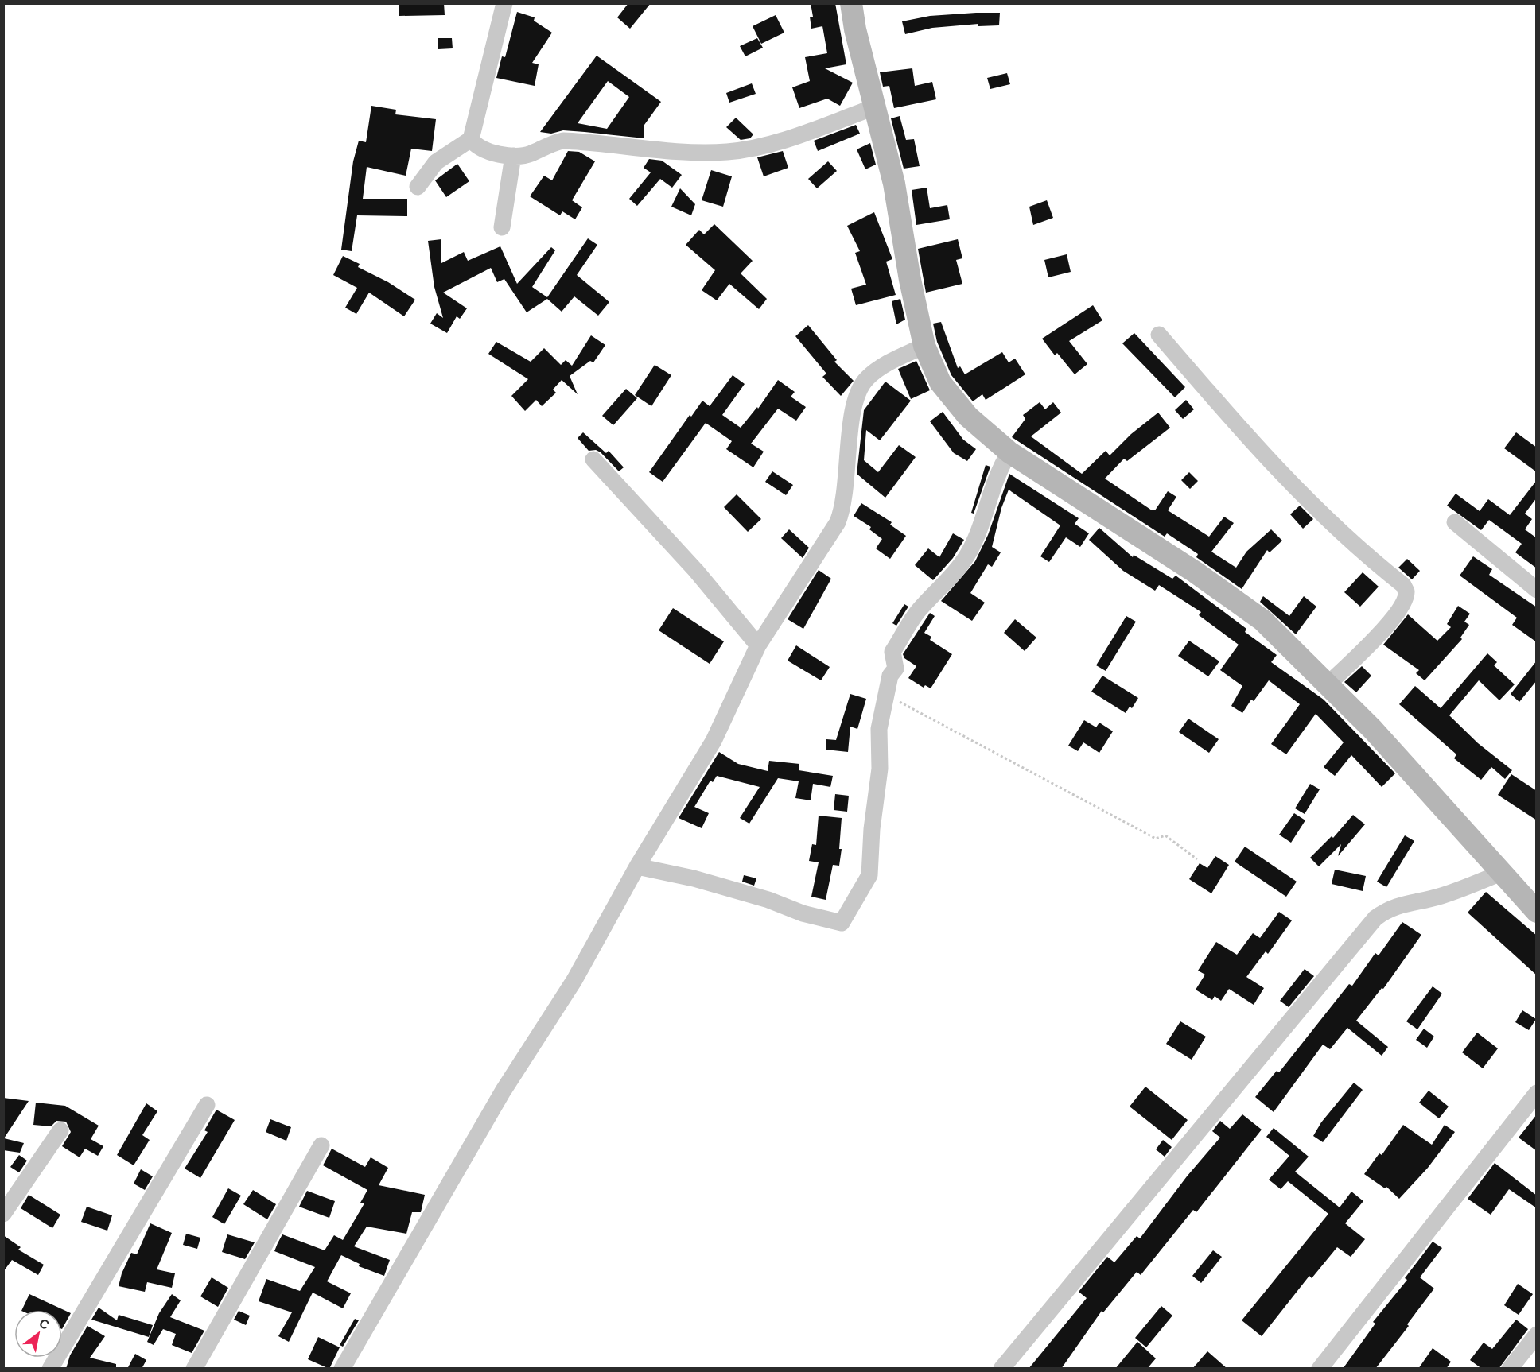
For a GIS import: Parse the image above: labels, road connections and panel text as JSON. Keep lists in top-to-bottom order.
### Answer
{
  "north": "top right"
}
